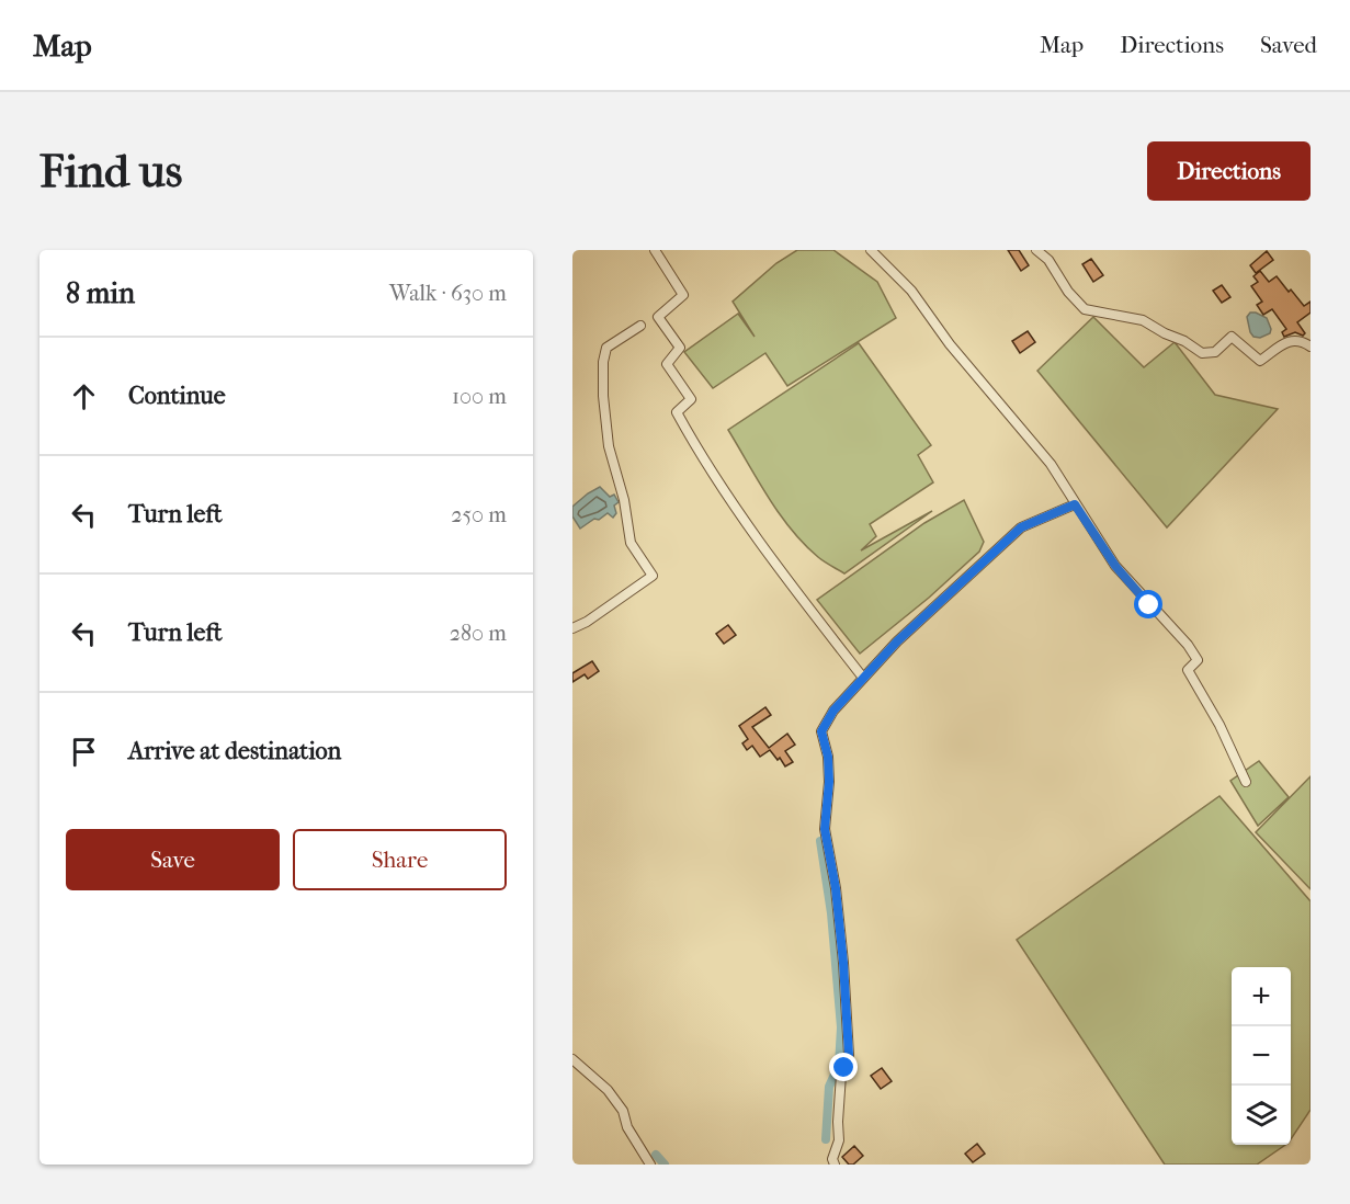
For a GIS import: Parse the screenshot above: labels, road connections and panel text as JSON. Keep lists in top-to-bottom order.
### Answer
{
  "page": {
    "header": "Map",
    "nav": ["Map", "Directions", "Saved"],
    "buttons": [
      "Directions",
      ["Save", "Share"]
    ],
    "title": "Find us",
    "heading": ["8 min", "Walk · 630 m"],
    "list": [
      ["Continue", "100 m"],
      ["Turn left", "250 m"],
      ["Turn left", "280 m"],
      "Arrive at destination"
    ],
    "map_buttons": ["+", "−"]
  }
}
